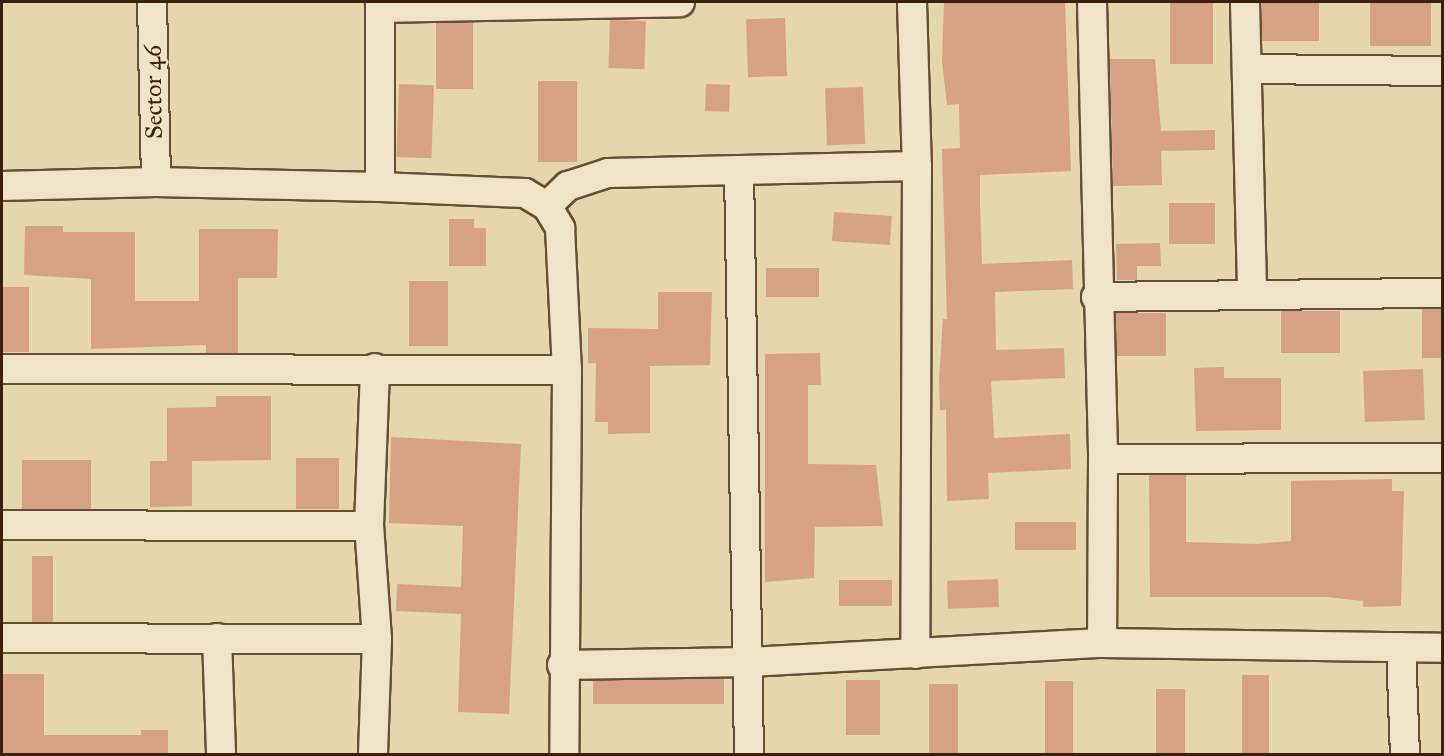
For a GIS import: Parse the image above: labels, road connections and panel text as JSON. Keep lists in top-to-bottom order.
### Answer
{
  "streets": {
    "street": ["Sector 46"]
  }
}
